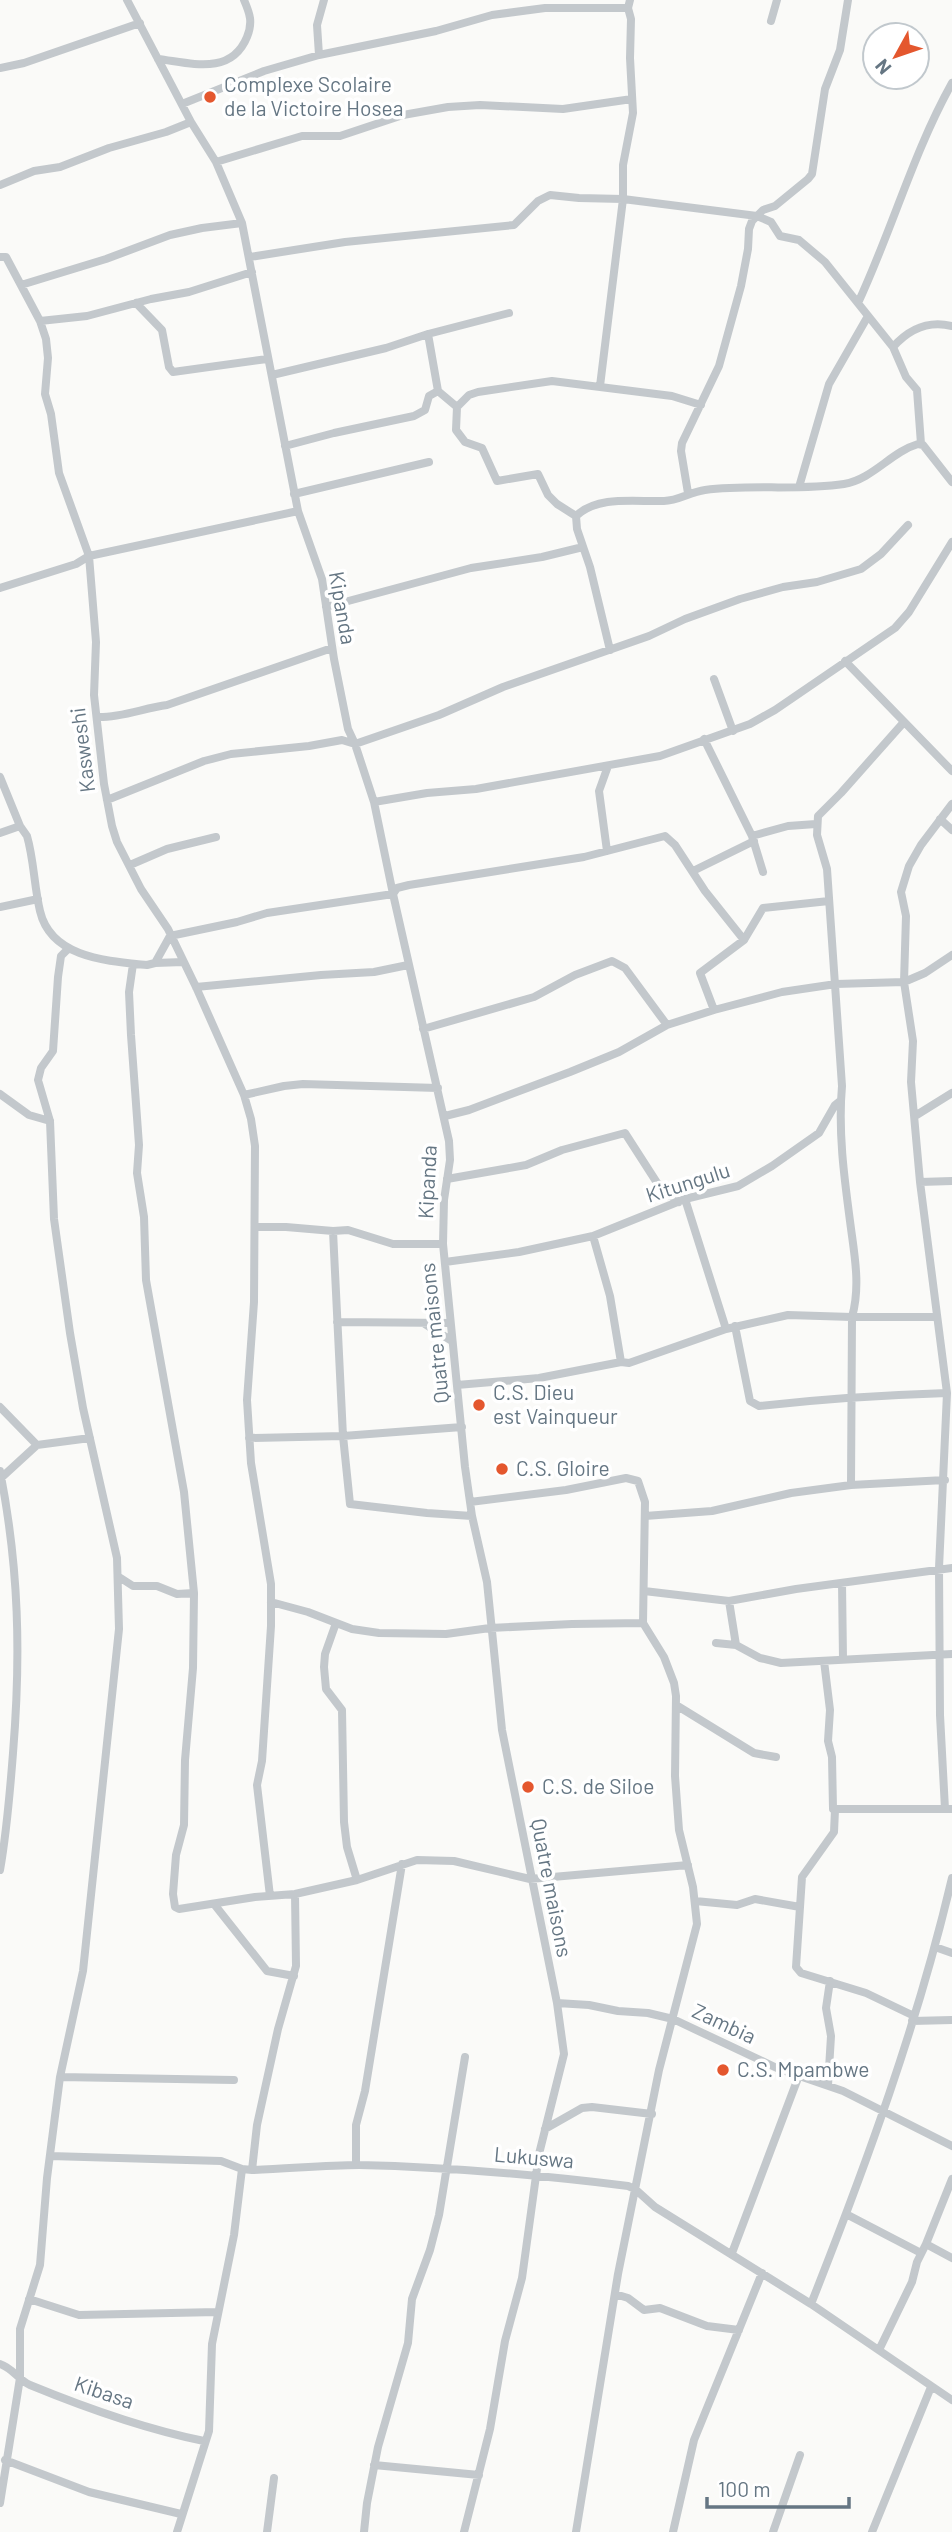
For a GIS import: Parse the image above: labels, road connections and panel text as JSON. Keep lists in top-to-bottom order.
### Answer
{
  "streets": {
    "street": [
      "Kipanda",
      "Kasweshi",
      "Kitungulu",
      "Quatre maisons",
      "Zambia",
      "Lukuswa",
      "Kibasa"
    ]
  },
  "crossings": [
    ["Kipanda", "Quatre maisons"],
    ["Kitungulu", "Quatre maisons"],
    ["Quatre maisons", "Zambia"],
    ["Quatre maisons", "Lukuswa"]
  ],
  "places": [
    "Complexe Scolaire de la Victoire Hosea",
    "C.S. Dieu est Vainqueur",
    "C.S. Gloire",
    "C.S. de Siloe",
    "C.S. Mpambwe"
  ],
  "scale_bar": "100 m",
  "north": "bottom left"
}
